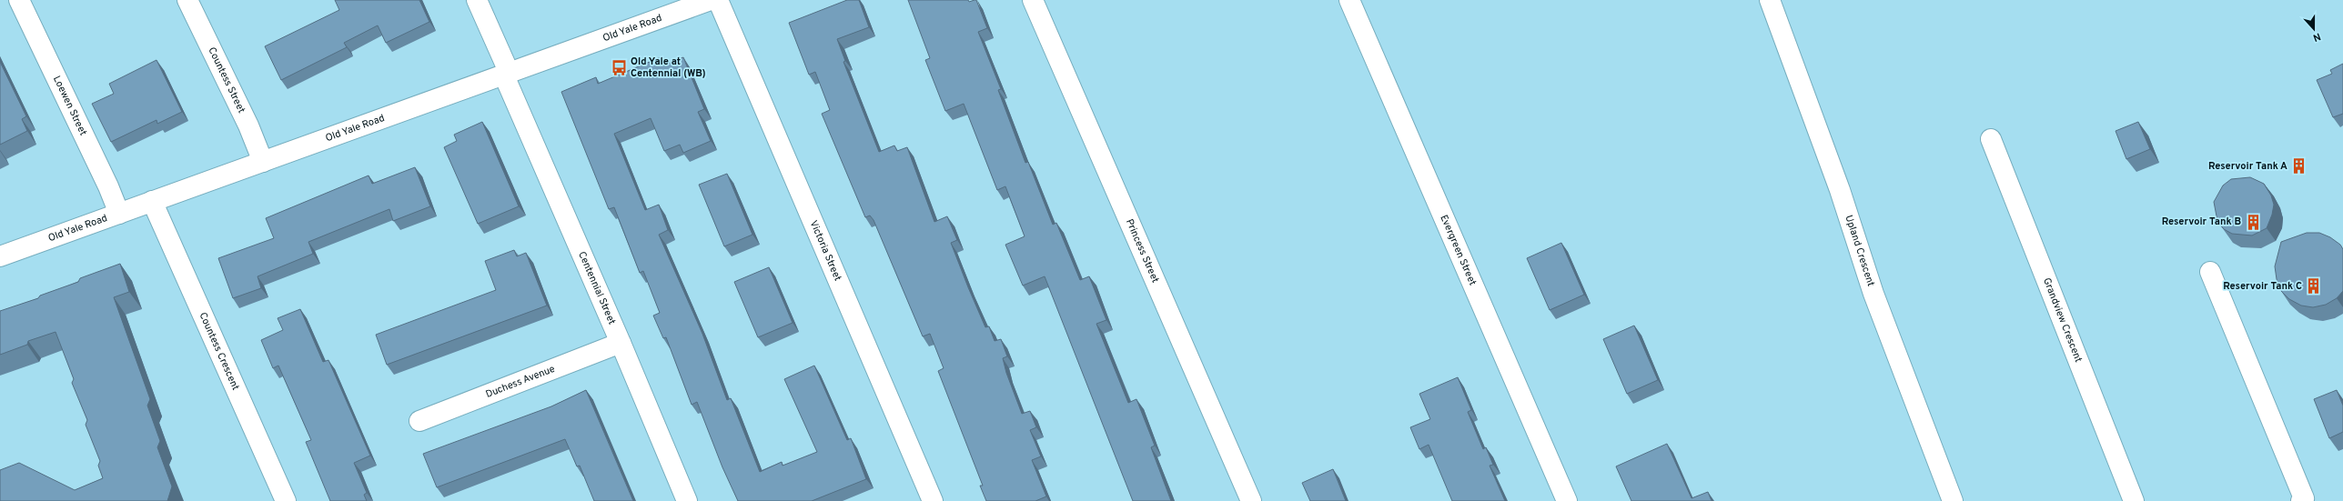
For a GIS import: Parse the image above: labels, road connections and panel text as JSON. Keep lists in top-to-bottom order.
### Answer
{
  "streets": {
    "street": [
      "Old Yale Road",
      "Countess Street",
      "Loewen Street",
      "Victoria Street",
      "Princess Street",
      "Evergreen Street",
      "Upland Crescent",
      "Centennial Street",
      "Grandview Crescent",
      "Countess Crescent",
      "Duchess Avenue"
    ]
  },
  "crossings": [
    ["Old Yale Road", "Countess Street"],
    ["Old Yale Road", "Loewen Street"],
    ["Old Yale Road", "Centennial Street"],
    ["Old Yale Road", "Countess Crescent"],
    ["Centennial Street", "Duchess Avenue"]
  ],
  "places": {
    "bus stop": ["Old Yale at Centennial (WB)"],
    "building": ["Reservoir Tank A", "Reservoir Tank B", "Reservoir Tank C"]
  },
  "north": "bottom"
}
